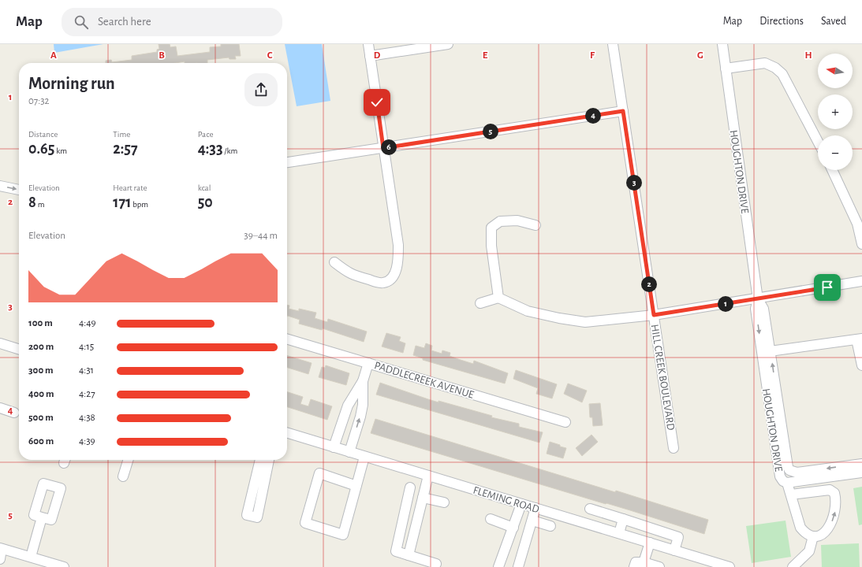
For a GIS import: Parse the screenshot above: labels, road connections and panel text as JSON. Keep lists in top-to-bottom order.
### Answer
{
  "streets": {
    "street": [
      "HOUGHTON DRIVE",
      "HILL CREEK BOULEVARD",
      "PADDLECREEK AVENUE",
      "FLEMING ROAD"
    ]
  },
  "north": "left",
  "page": {
    "header": "Map",
    "search": "Search here",
    "nav": ["Map", "Directions", "Saved"],
    "map_buttons": ["+", "−"],
    "heading": ["Morning run", "07:32"],
    "pins": [
      "4",
      "5",
      "6",
      "3",
      "2",
      "1"
    ],
    "stats": [
      ["Distance", "0.65 km"],
      ["Time", "2:57"],
      ["Pace", "4:33 /km"],
      ["Elevation", "8 m"],
      ["Heart rate", "171 bpm"],
      ["kcal", "50"]
    ],
    "chart": ["Elevation", "39–44 m"],
    "list": [
      {
        "name": "100 m",
        "note": "4:49"
      },
      {
        "name": "200 m",
        "note": "4:15"
      },
      {
        "name": "300 m",
        "note": "4:31"
      },
      {
        "name": "400 m",
        "note": "4:27"
      },
      {
        "name": "500 m",
        "note": "4:38"
      },
      {
        "name": "600 m",
        "note": "4:39"
      }
    ]
  },
  "grid": {
    "columns": [
      "A",
      "B",
      "C",
      "D",
      "E",
      "F",
      "G",
      "H"
    ],
    "rows": [
      "1",
      "2",
      "3",
      "4",
      "5"
    ]
  }
}
